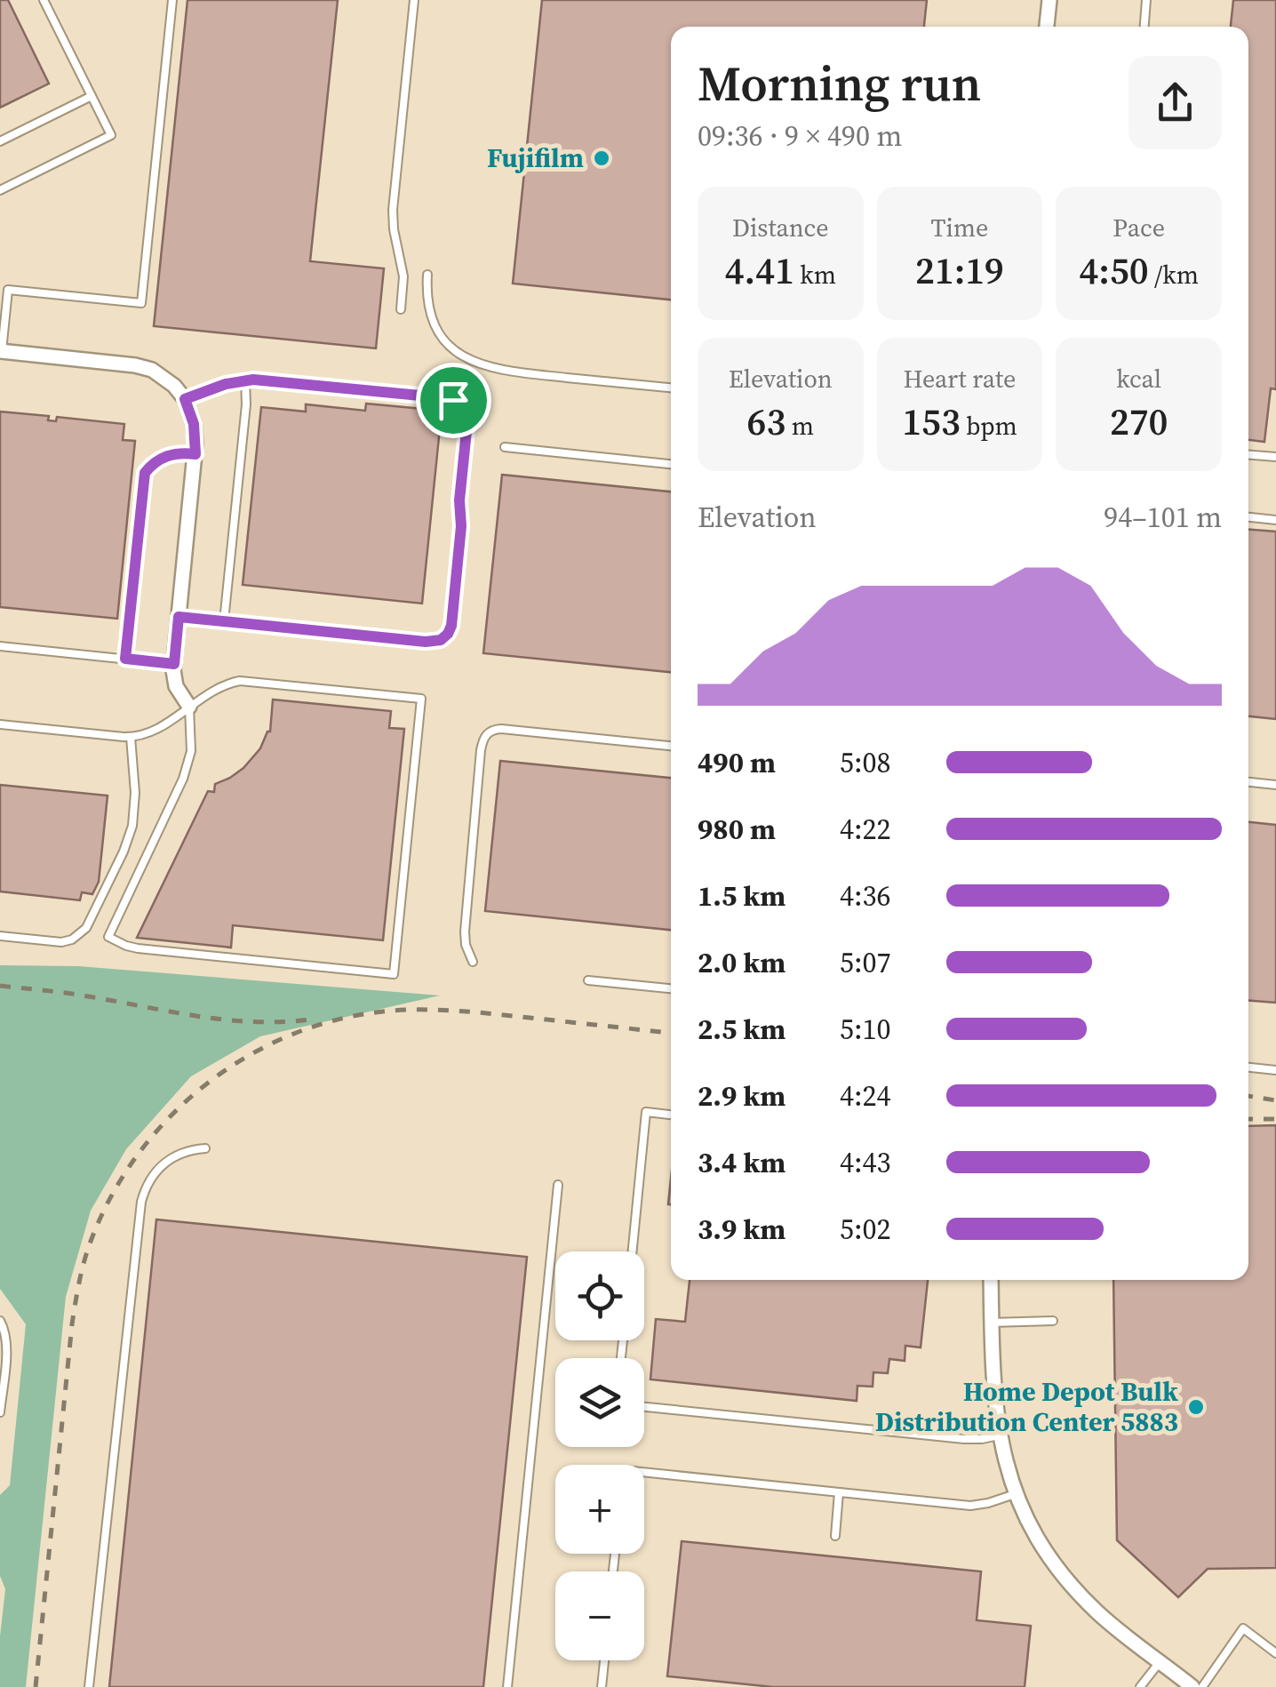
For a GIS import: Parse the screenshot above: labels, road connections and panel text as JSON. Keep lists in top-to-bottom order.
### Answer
{
  "places": ["Fujifilm", "Home Depot Bulk Distribution Center 5883"],
  "page": {
    "heading": ["Morning run", "09:36 · 9 × 490 m"],
    "stats": [
      ["Distance", "4.41 km"],
      ["Time", "21:19"],
      ["Pace", "4:50 /km"],
      ["Elevation", "63 m"],
      ["Heart rate", "153 bpm"],
      ["kcal", "270"]
    ],
    "chart": ["Elevation", "94–101 m"],
    "list": [
      {
        "name": "490 m",
        "note": "5:08"
      },
      {
        "name": "980 m",
        "note": "4:22"
      },
      {
        "name": "1.5 km",
        "note": "4:36"
      },
      {
        "name": "2.0 km",
        "note": "5:07"
      },
      {
        "name": "2.5 km",
        "note": "5:10"
      },
      {
        "name": "2.9 km",
        "note": "4:24"
      },
      {
        "name": "3.4 km",
        "note": "4:43"
      },
      {
        "name": "3.9 km",
        "note": "5:02"
      }
    ],
    "map_buttons": ["+", "−"]
  }
}
